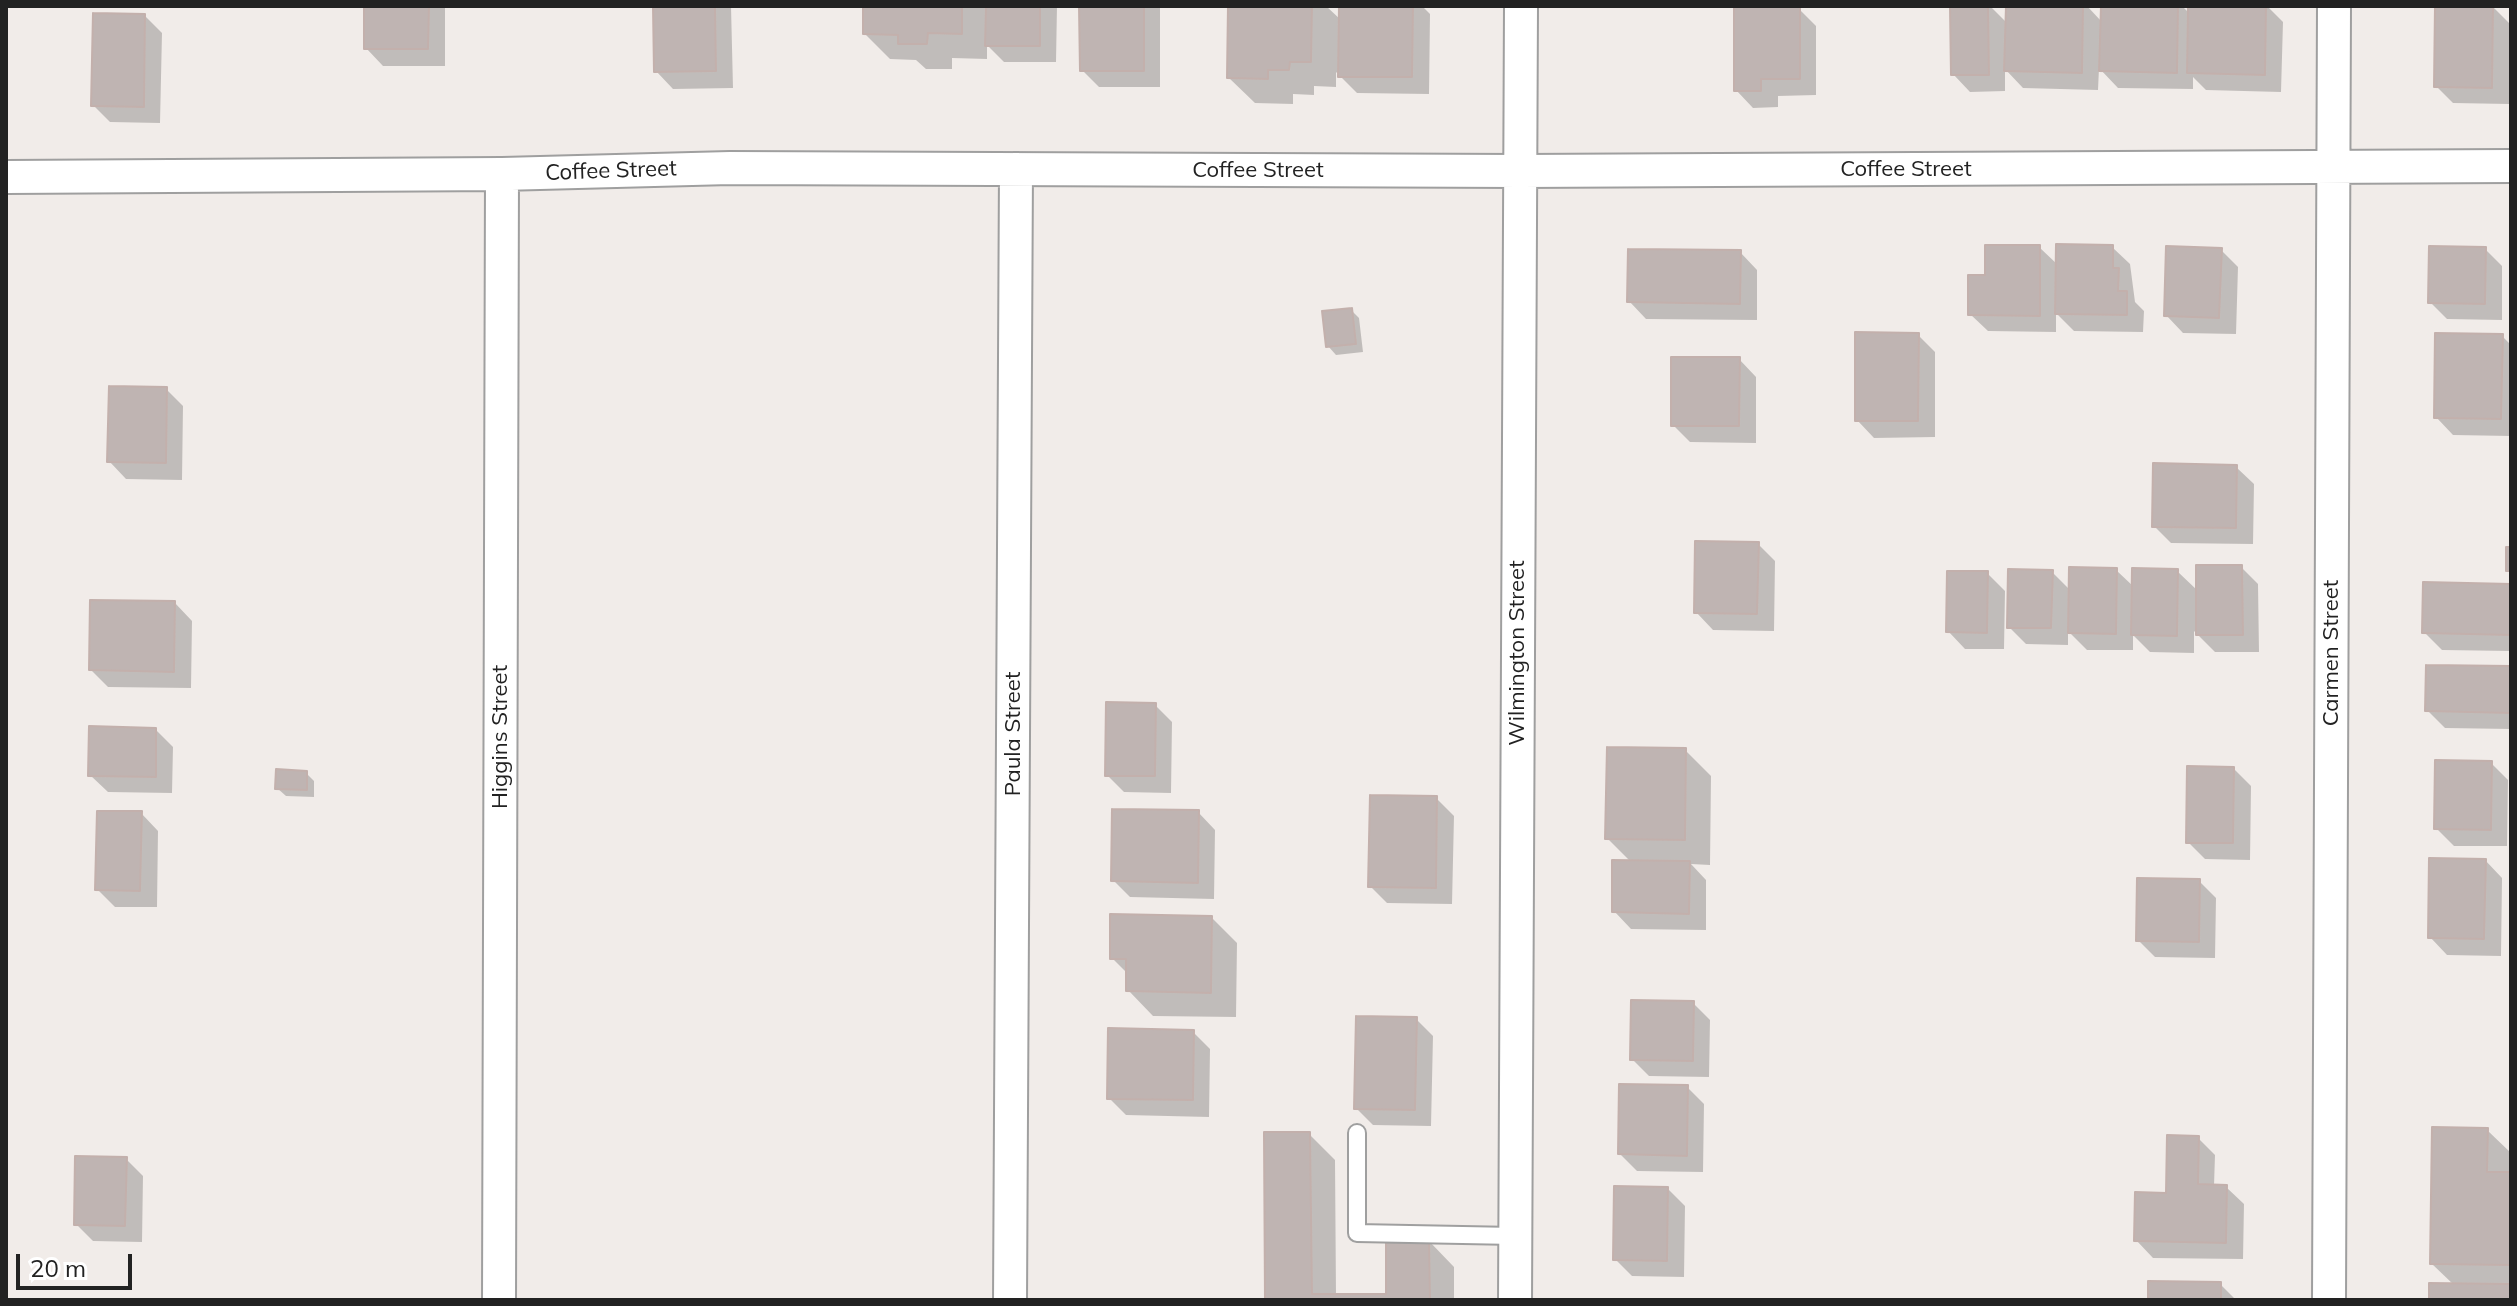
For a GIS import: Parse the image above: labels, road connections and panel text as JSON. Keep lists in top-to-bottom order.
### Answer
{
  "streets": {
    "street": [
      "Coffee Street",
      "Wilmington Street",
      "Carmen Street",
      "Paula Street",
      "Higgins Street"
    ]
  },
  "crossings": [
    ["Coffee Street", "Wilmington Street"],
    ["Coffee Street", "Carmen Street"],
    ["Coffee Street", "Paula Street"],
    ["Coffee Street", "Higgins Street"]
  ],
  "scale_bar": "20 m"
}
